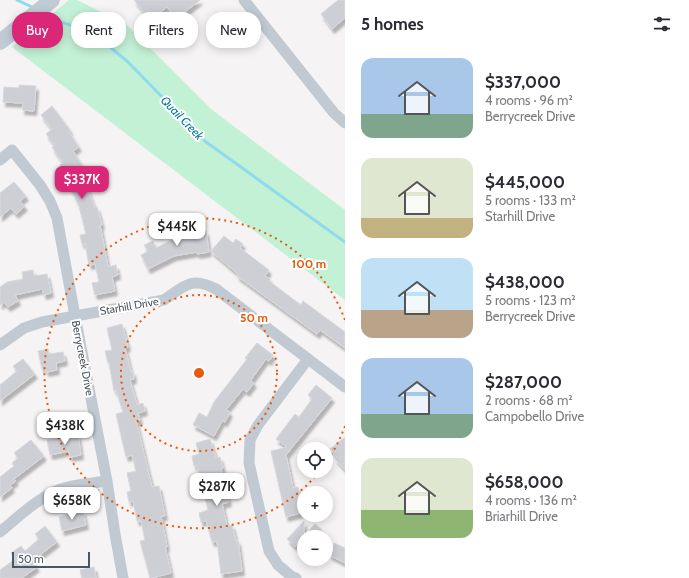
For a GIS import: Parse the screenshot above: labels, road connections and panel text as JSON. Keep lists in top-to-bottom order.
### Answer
{
  "streets": {
    "street": ["Starhill Drive", "Berrycreek Drive"]
  },
  "crossings": [
    ["Starhill Drive", "Berrycreek Drive"]
  ],
  "water": ["Quail Creek"],
  "scale_bar": "50 m",
  "page": {
    "heading": "5 homes",
    "chip": [
      "Buy",
      "Rent",
      "Filters",
      "New"
    ],
    "list": [
      {
        "name": "$337,000",
        "note": "4 rooms · 96 m² · Berrycreek Drive"
      },
      {
        "name": "$445,000",
        "note": "5 rooms · 133 m² · Starhill Drive"
      },
      {
        "name": "$438,000",
        "note": "5 rooms · 123 m² · Berrycreek Drive"
      },
      {
        "name": "$287,000",
        "note": "2 rooms · 68 m² · Campobello Drive"
      },
      {
        "name": "$658,000",
        "note": "4 rooms · 136 m² · Briarhill Drive"
      }
    ],
    "price": [
      "$337K",
      "$445K",
      "$438K",
      "$287K",
      "$658K"
    ],
    "map_buttons": ["+", "−"],
    "scale": "50 m"
  },
  "rings": ["100 m", "50 m"]
}
